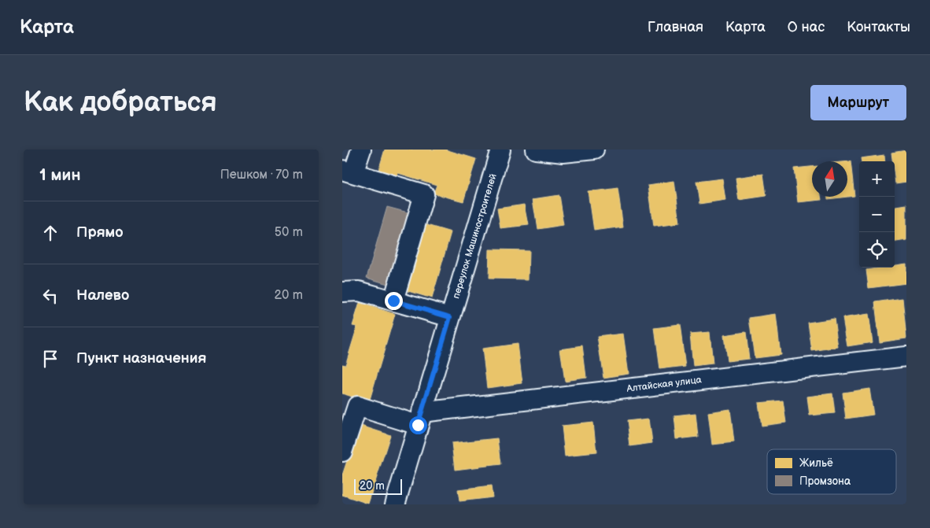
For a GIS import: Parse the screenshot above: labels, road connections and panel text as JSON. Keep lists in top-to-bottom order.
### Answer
{
  "streets": {
    "street": ["переулок Машиностроителей", "Алтайская улица"]
  },
  "crossings": [
    ["переулок Машиностроителей", "Алтайская улица"]
  ],
  "legend": ["Жильё", "Промзона"],
  "scale_bar": "20 m",
  "north": "top",
  "page": {
    "header": "Карта",
    "nav": [
      "Главная",
      "Карта",
      "О нас",
      "Контакты"
    ],
    "buttons": "Маршрут",
    "title": "Как добраться",
    "heading": ["1 мин", "Пешком · 70 m"],
    "map_buttons": ["+", "−"],
    "list": [
      ["Прямо", "50 m"],
      ["Налево", "20 m"],
      "Пункт назначения"
    ],
    "scale": "20 m"
  }
}
